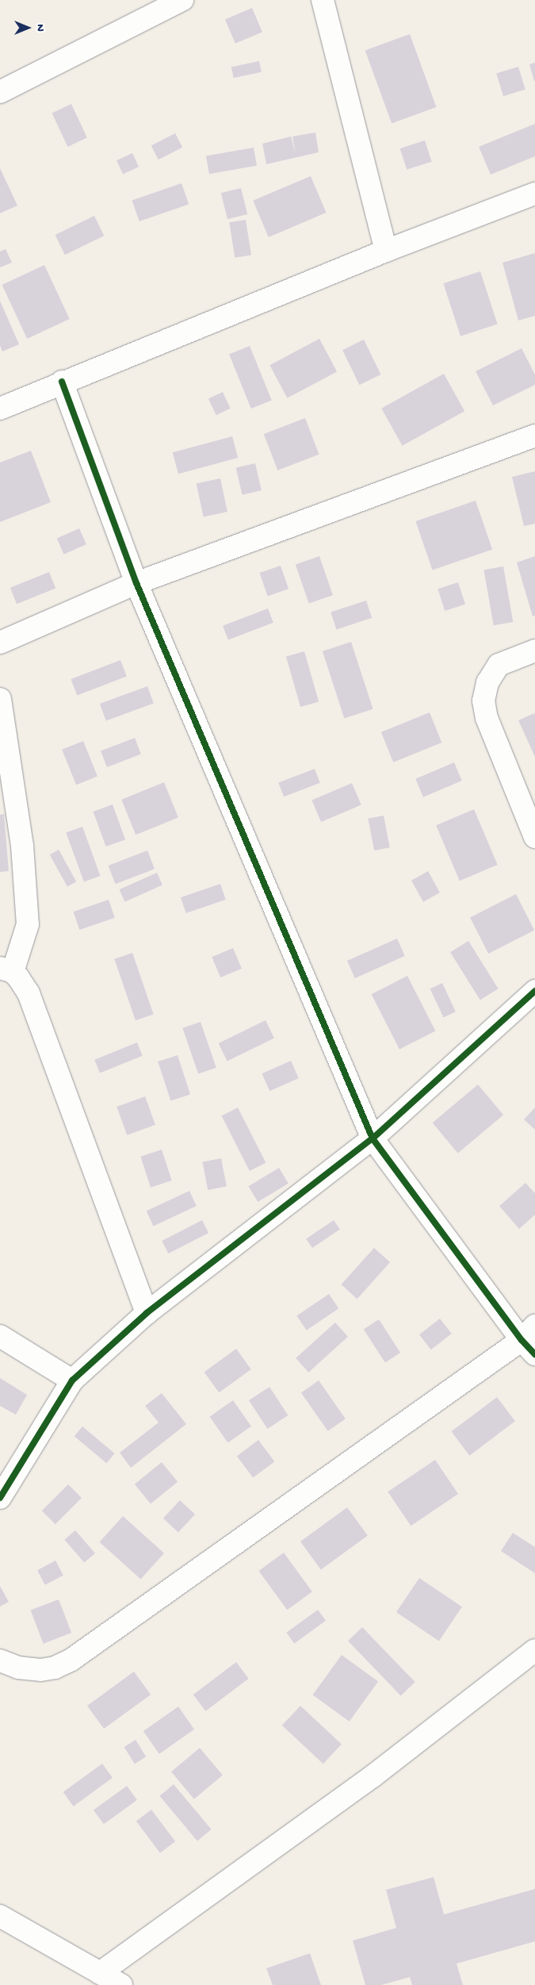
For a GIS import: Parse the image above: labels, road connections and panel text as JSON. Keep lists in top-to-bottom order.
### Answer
{
  "north": "right"
}
